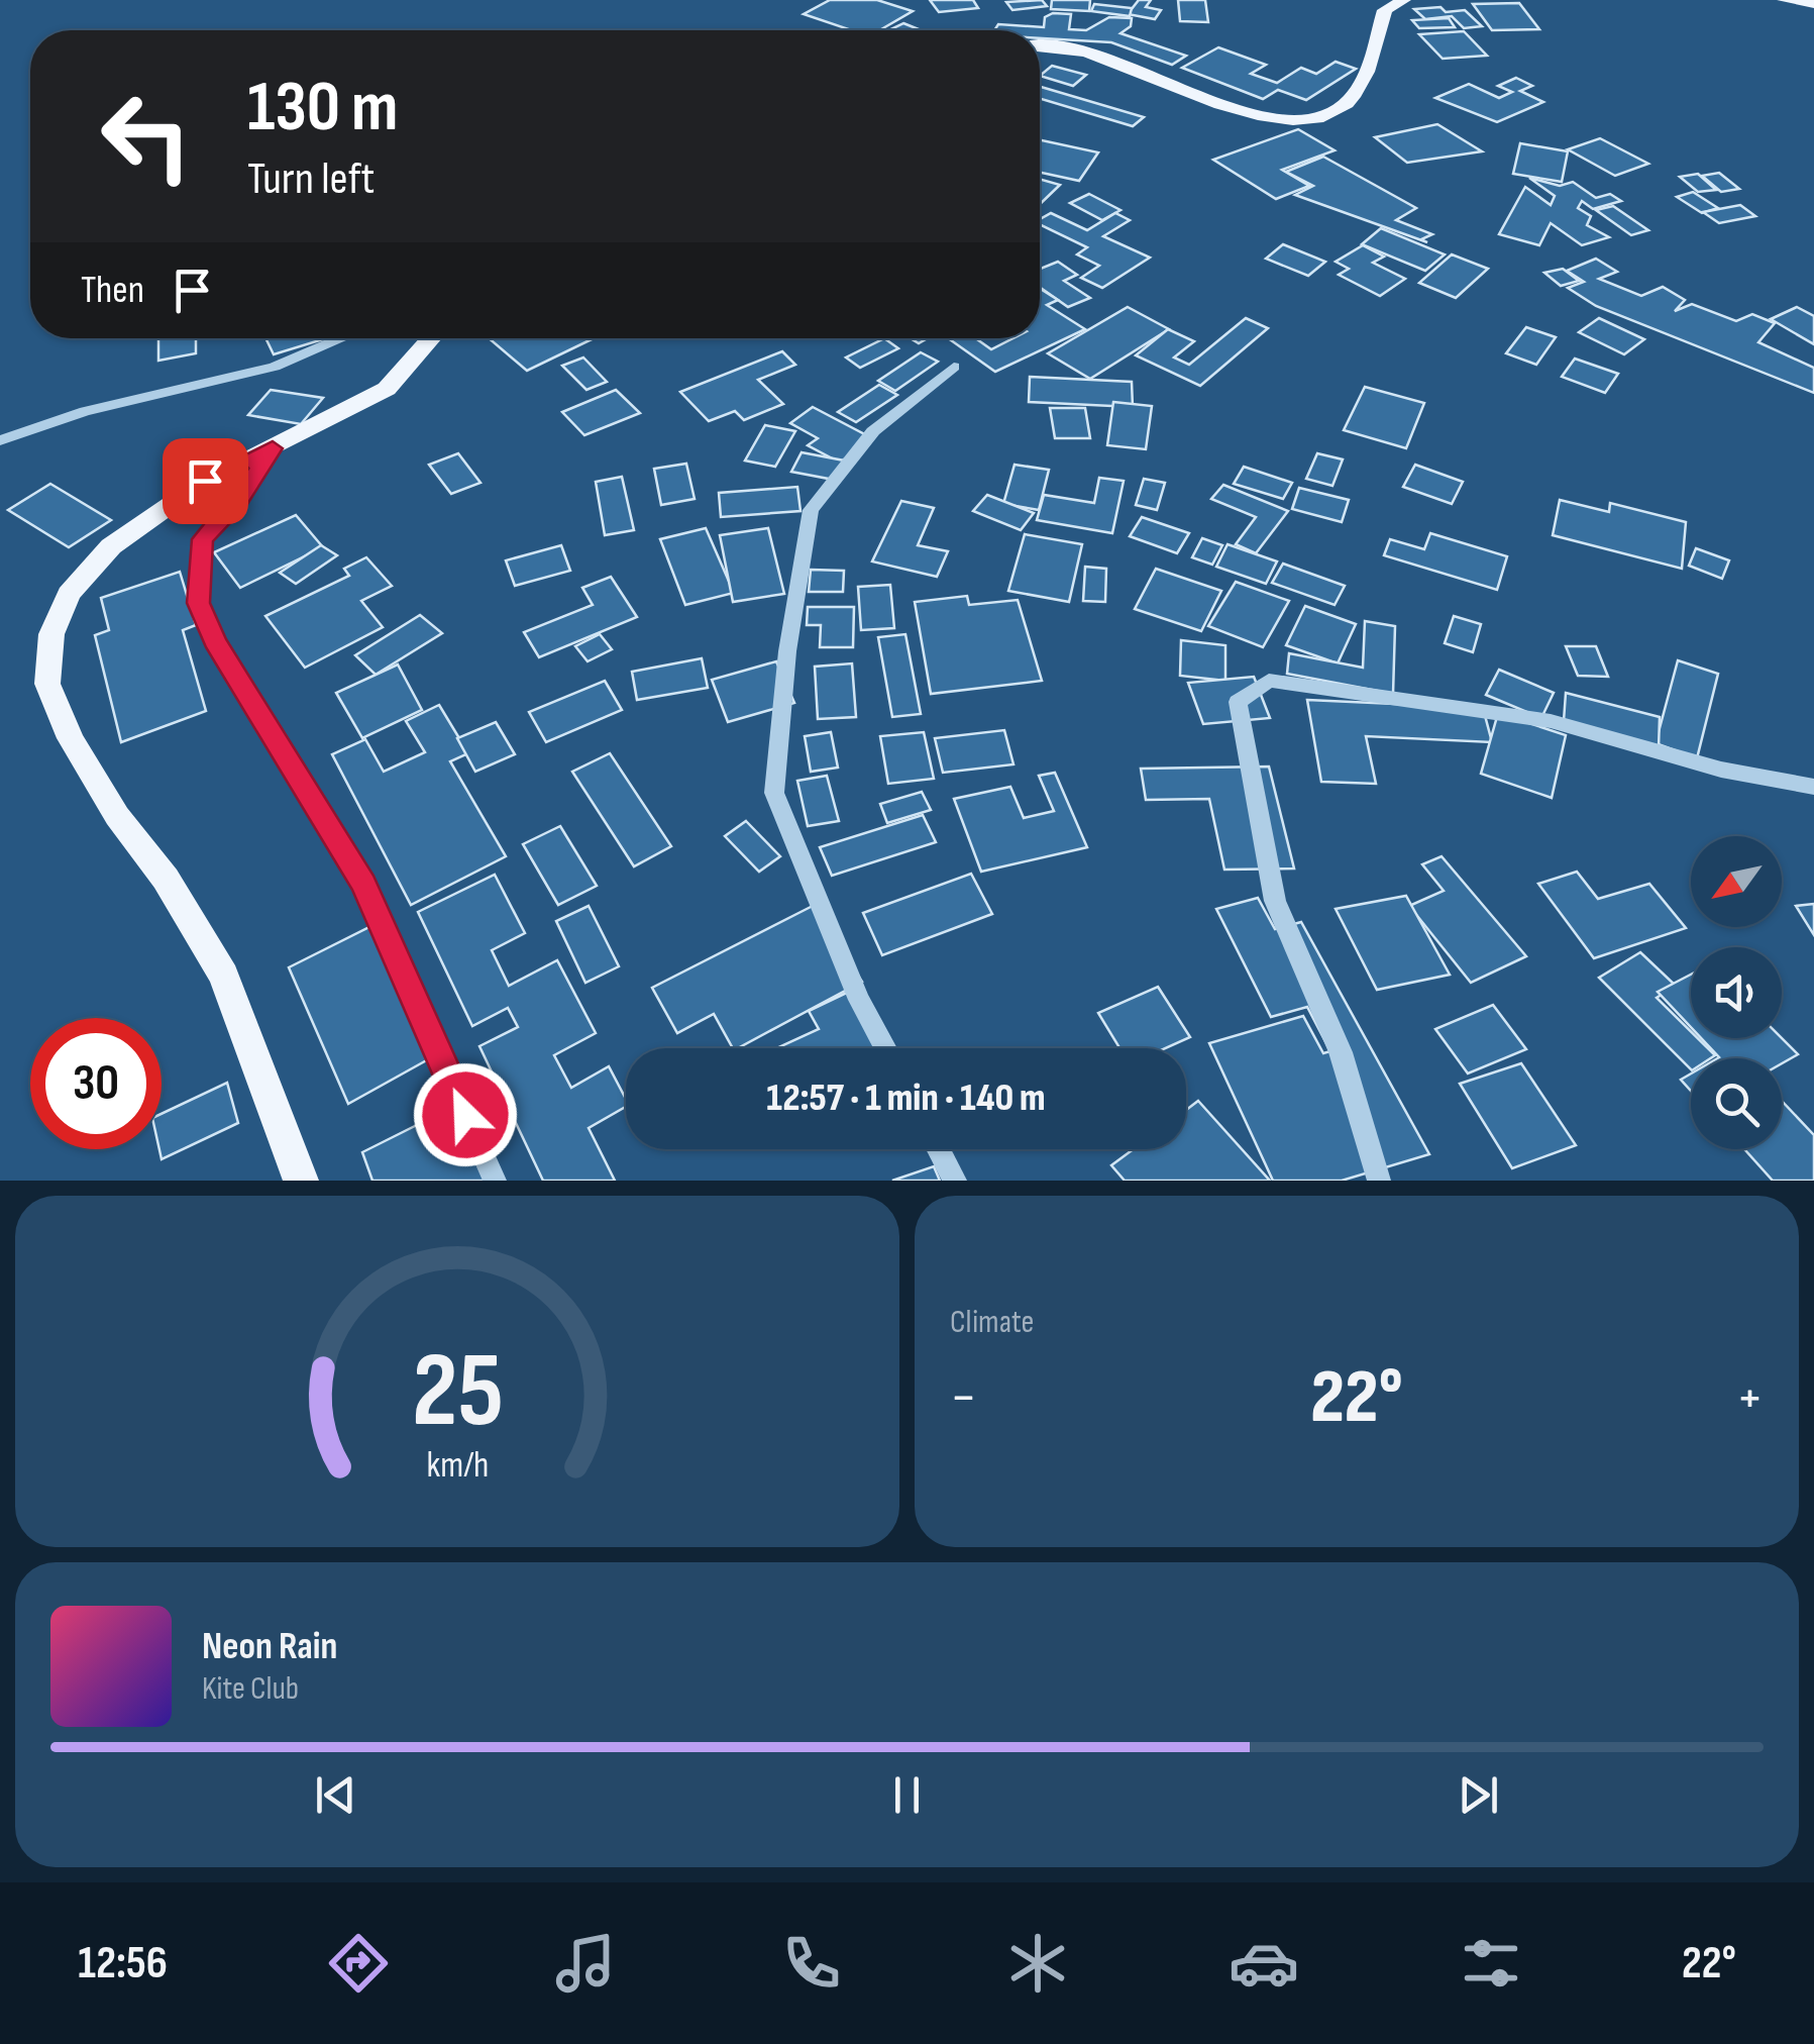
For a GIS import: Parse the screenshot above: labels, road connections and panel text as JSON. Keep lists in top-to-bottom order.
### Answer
{
  "north": "bottom left",
  "page": {
    "turn": ["130 m", "Turn left"],
    "then": "Then",
    "limit": "30",
    "trip": "12:57 · 1 min · 140 m",
    "tile": "Climate",
    "heat": ["−", "22°", "+"],
    "song": ["Neon Rain", "Kite Club"],
    "tabs": ["12:56", "22°"],
    "gauge": ["25", "km/h"]
  }
}
